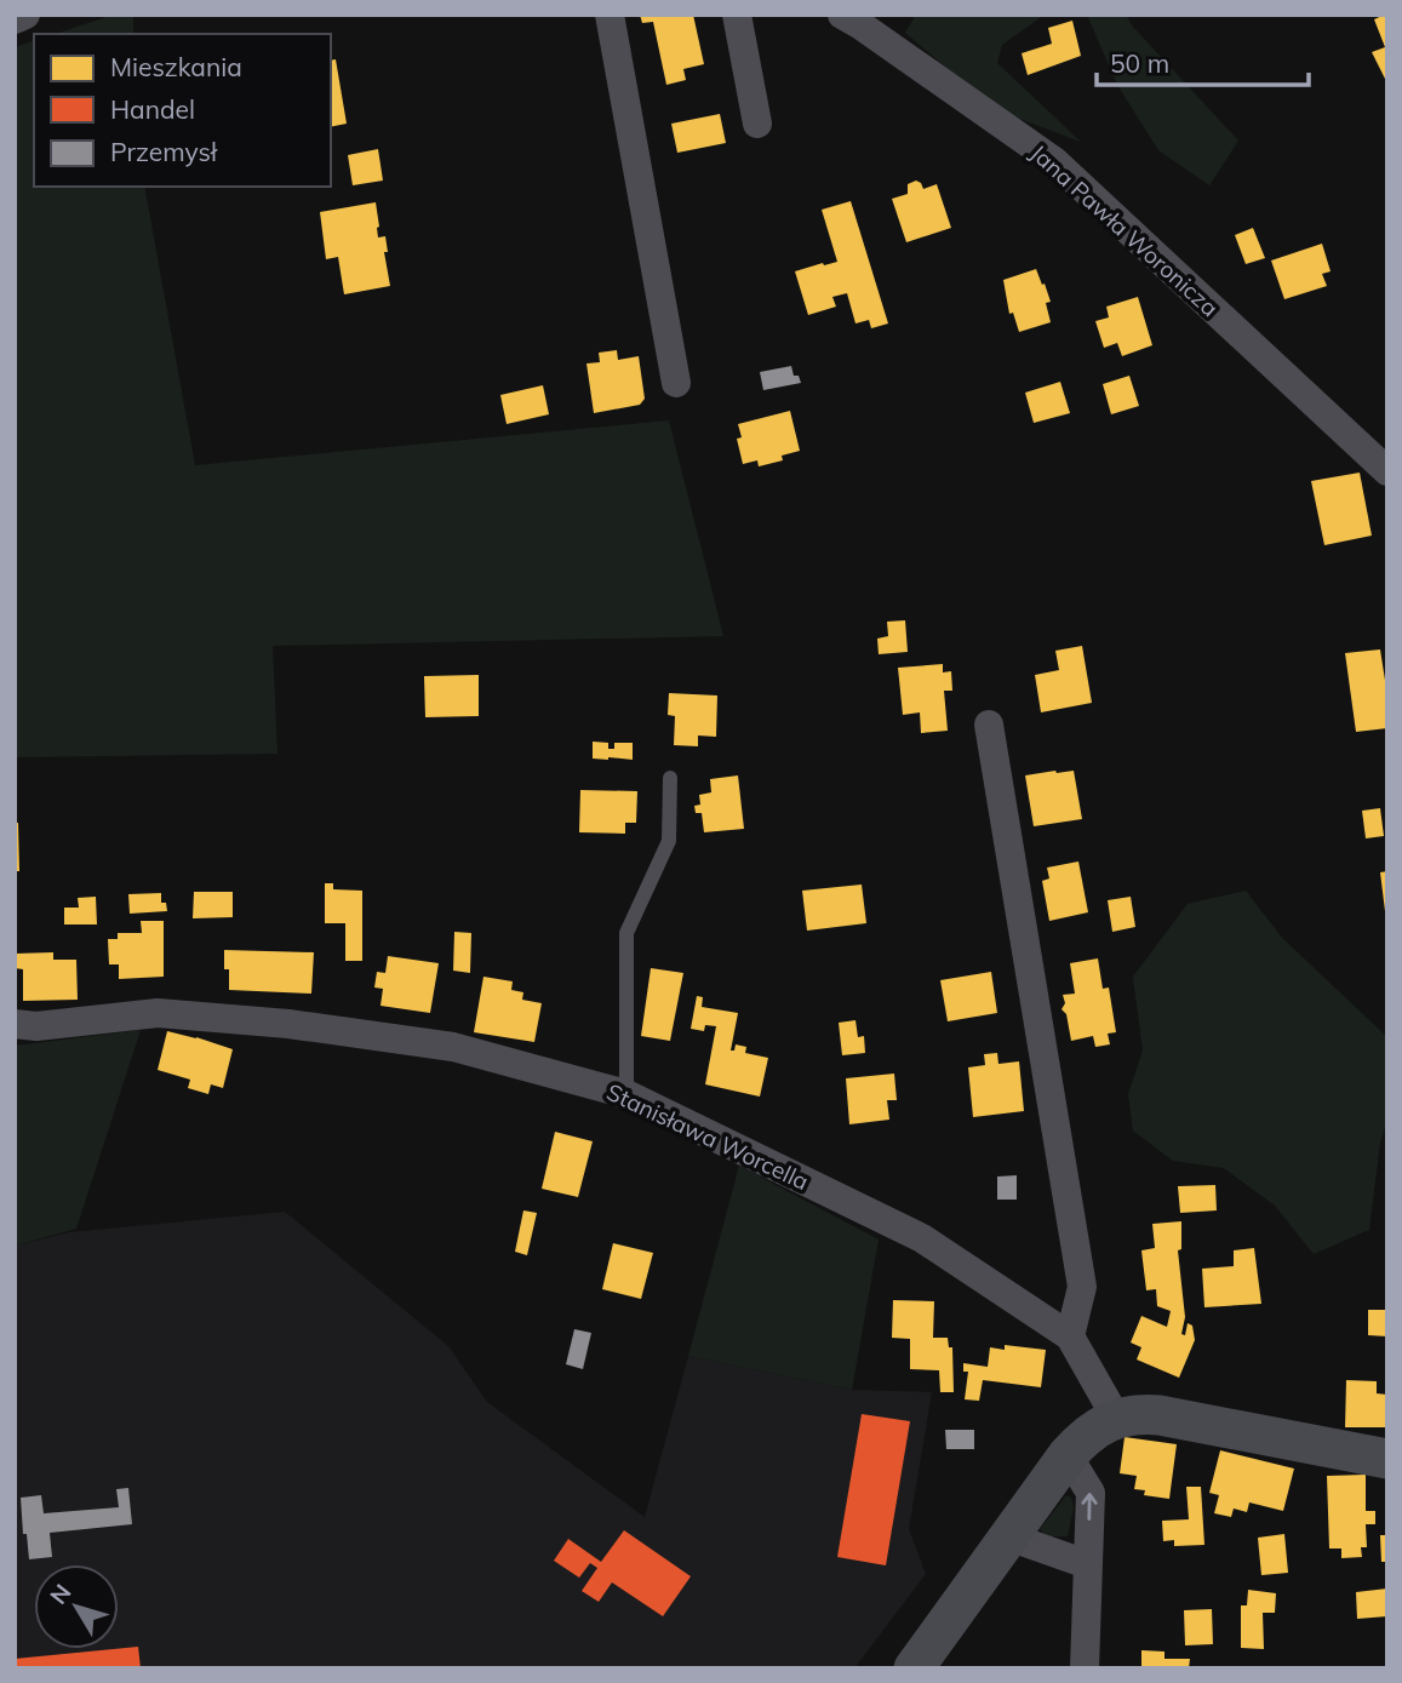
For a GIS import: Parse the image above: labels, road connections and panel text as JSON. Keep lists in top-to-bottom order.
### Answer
{
  "streets": {
    "street": ["Jana Pawła Woronicza", "Stanisława Worcella"]
  },
  "legend": ["Mieszkania", "Handel", "Przemysł"],
  "scale_bar": "50 m",
  "north": "top left"
}
